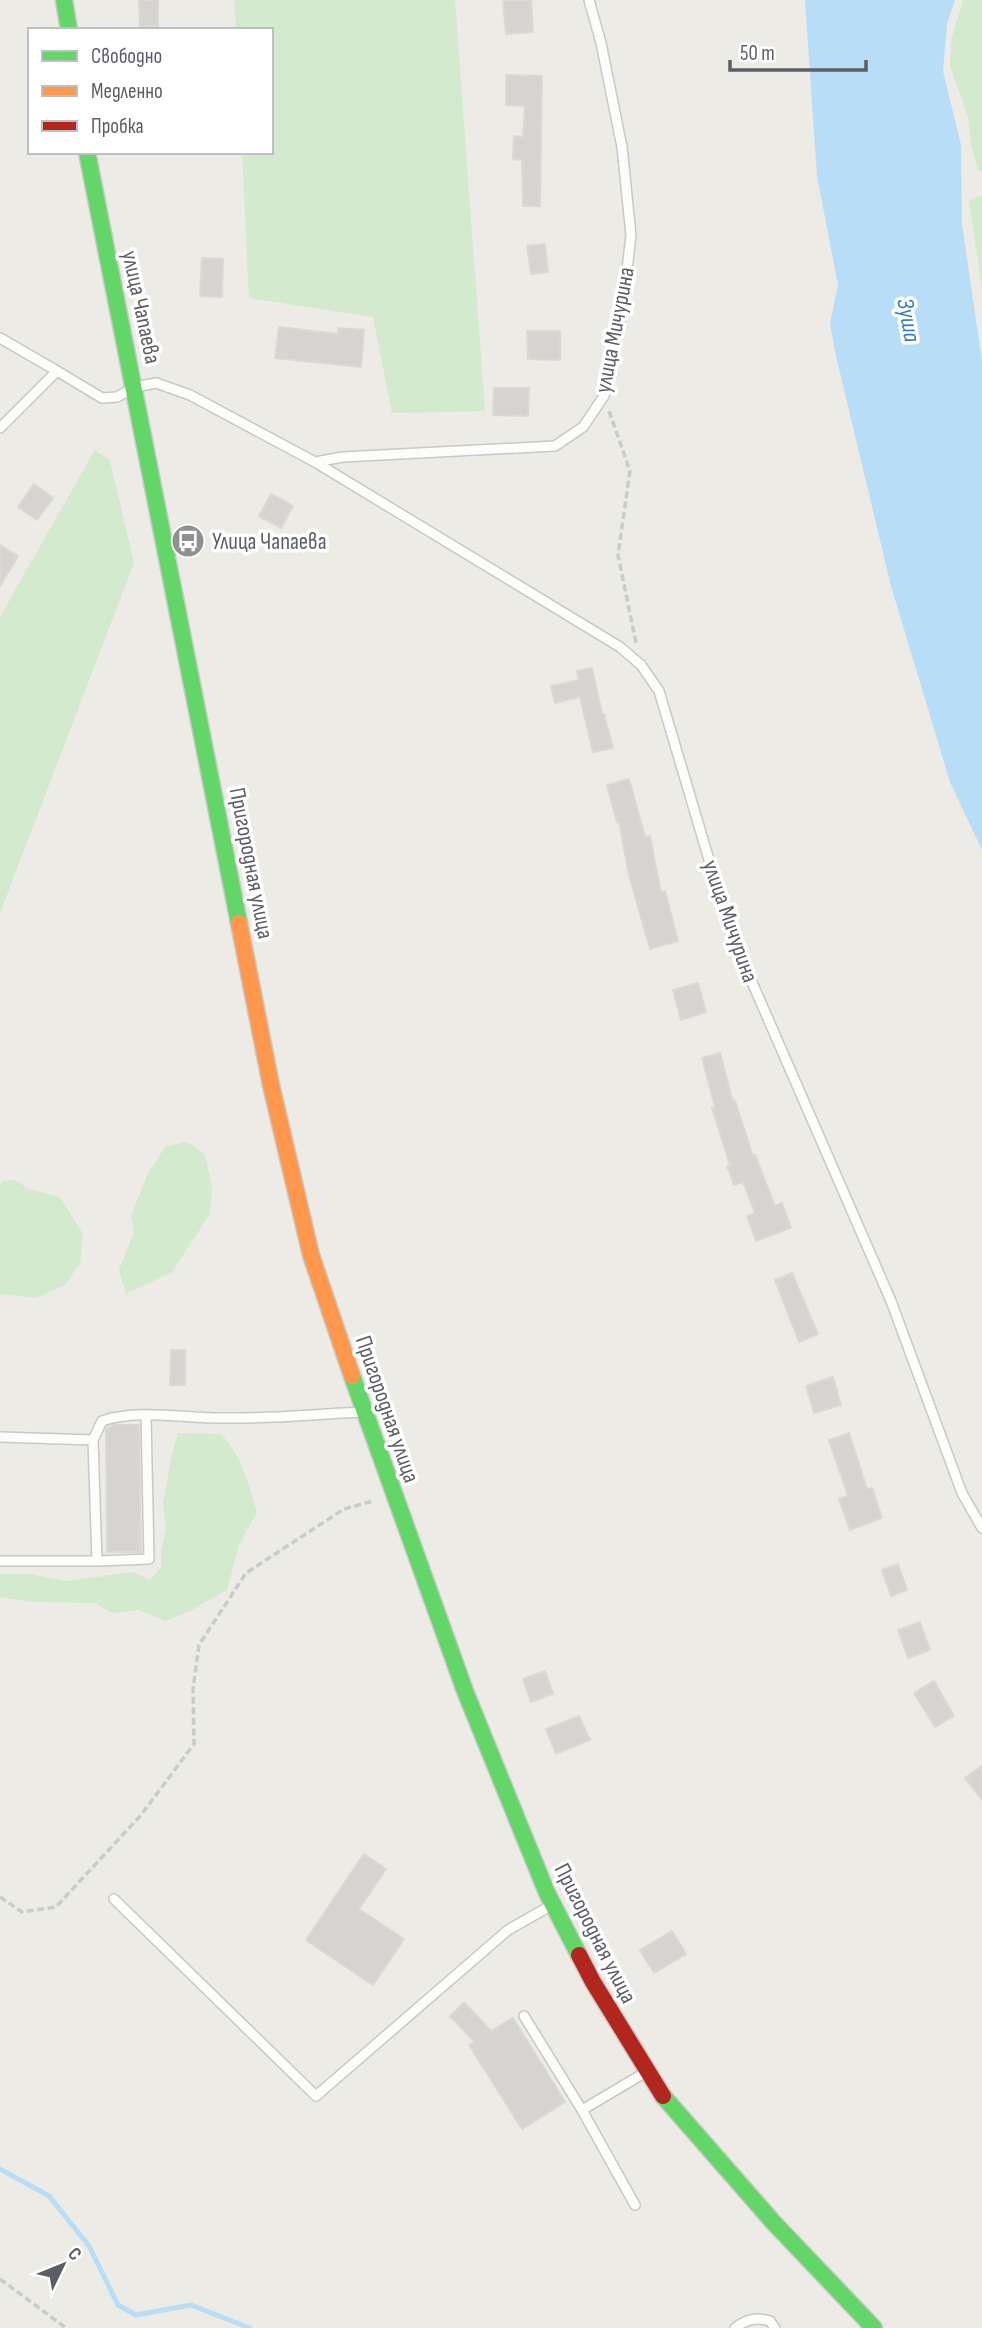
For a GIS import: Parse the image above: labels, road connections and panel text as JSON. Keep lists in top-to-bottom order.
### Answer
{
  "streets": {
    "street": ["улица Чапаева", "Пригородная улица"],
    "lane": ["улица Мичурина"]
  },
  "crossings": [
    ["улица Чапаева", "улица Мичурина"],
    ["улица Чапаева", "Пригородная улица"],
    ["улица Мичурина", "Пригородная улица"]
  ],
  "water": ["Зуша"],
  "places": {
    "bus stop": ["Улица Чапаева"]
  },
  "legend": ["Свободно", "Медленно", "Пробка"],
  "scale_bar": "50 m",
  "north": "top right"
}
